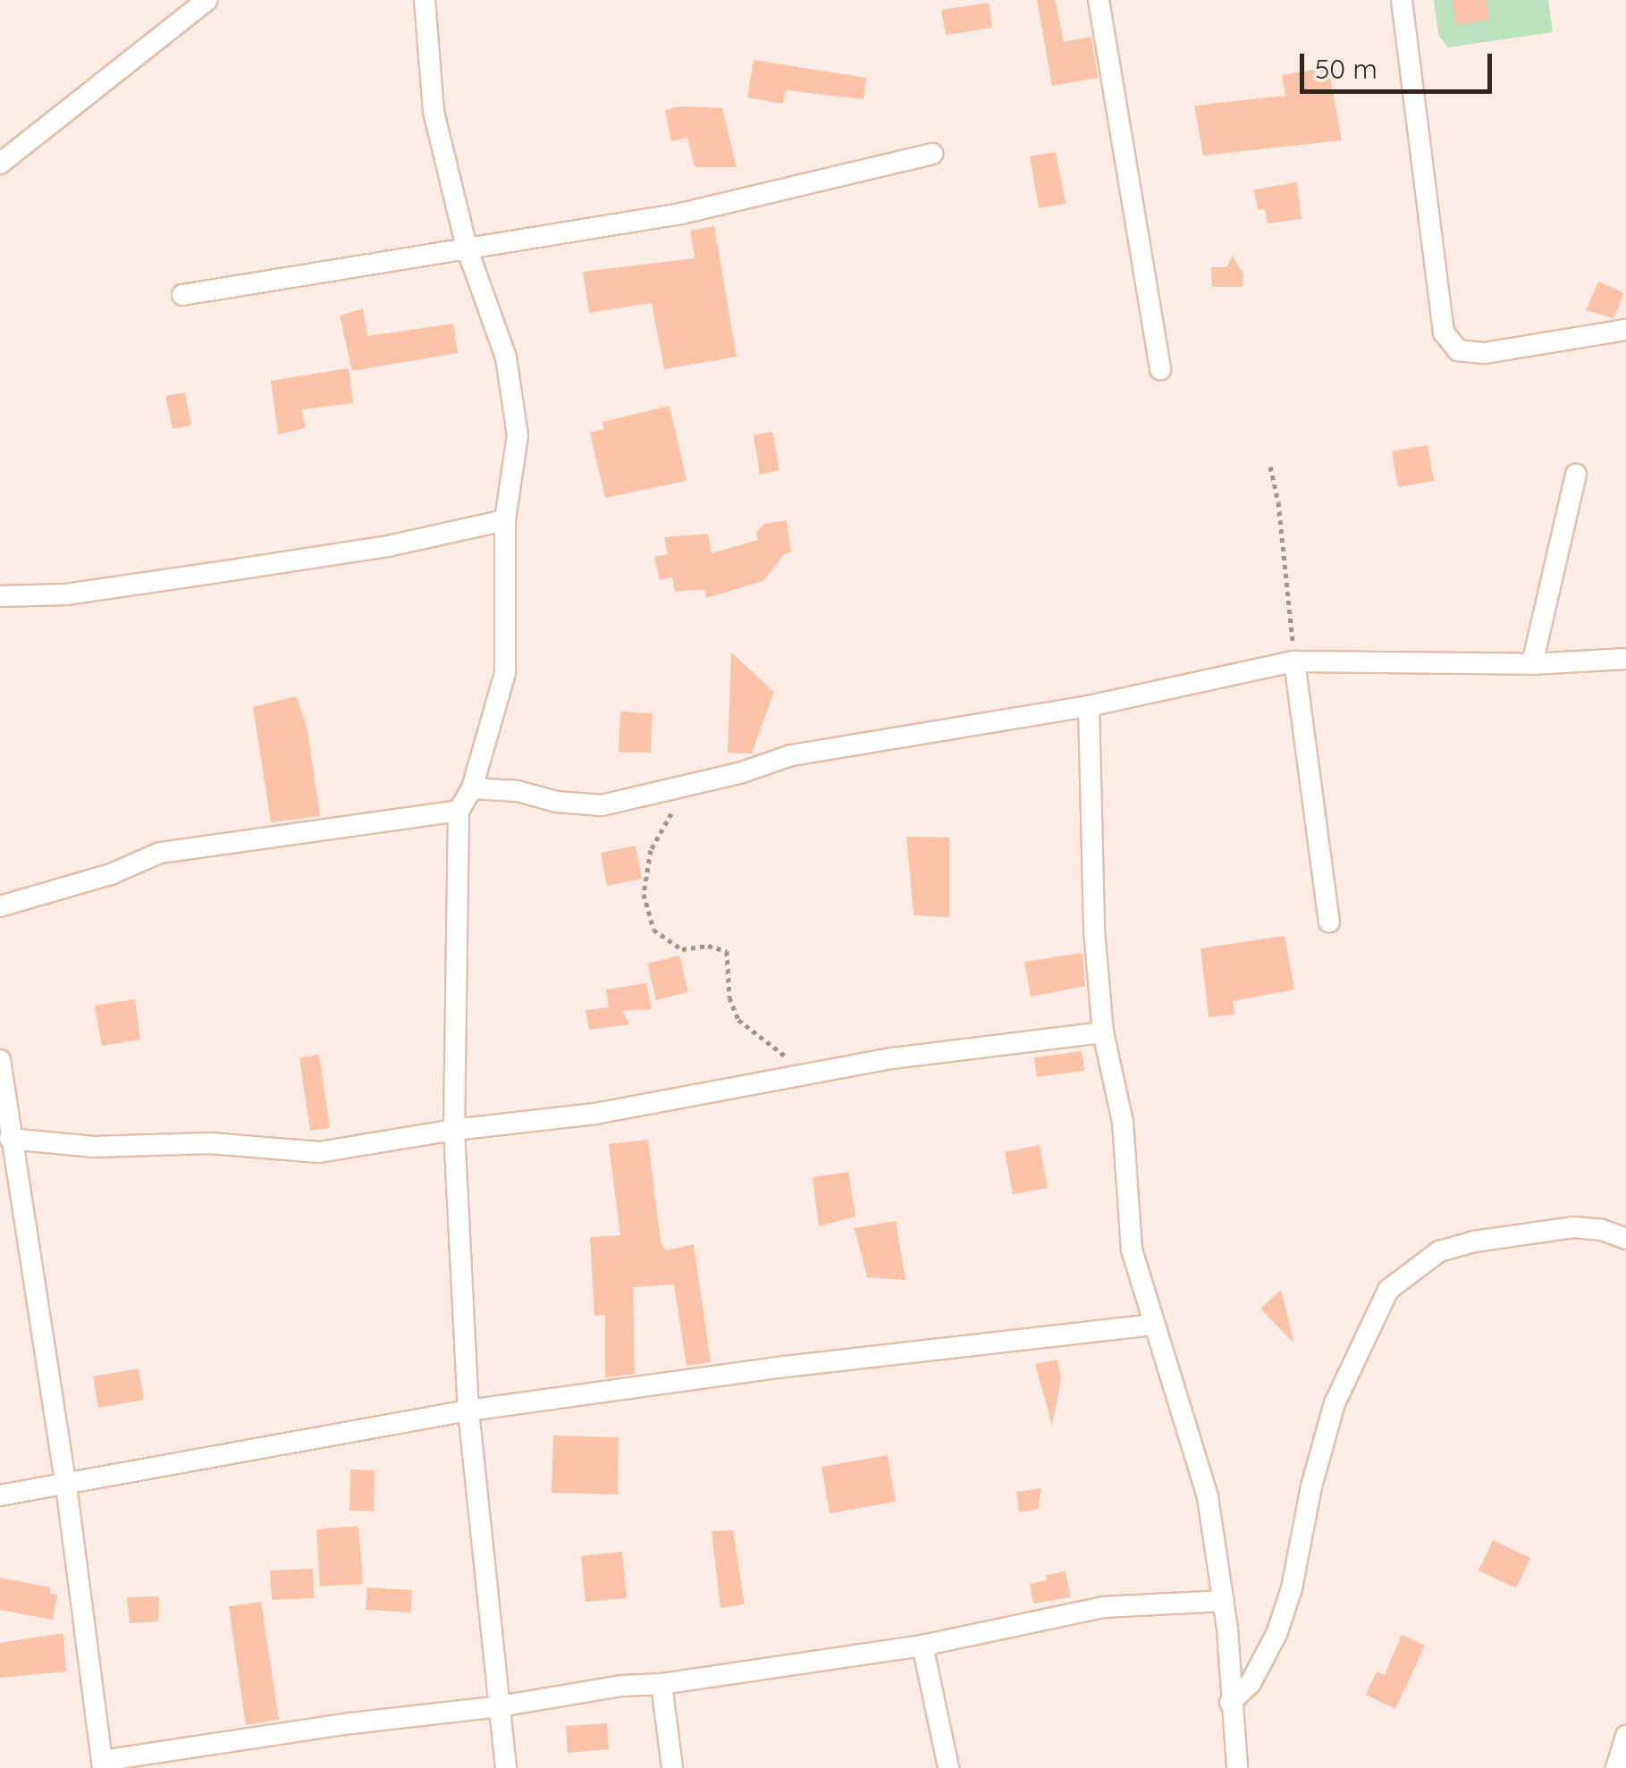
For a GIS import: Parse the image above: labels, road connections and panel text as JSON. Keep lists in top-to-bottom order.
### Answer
{
  "scale_bar": "50 m"
}
